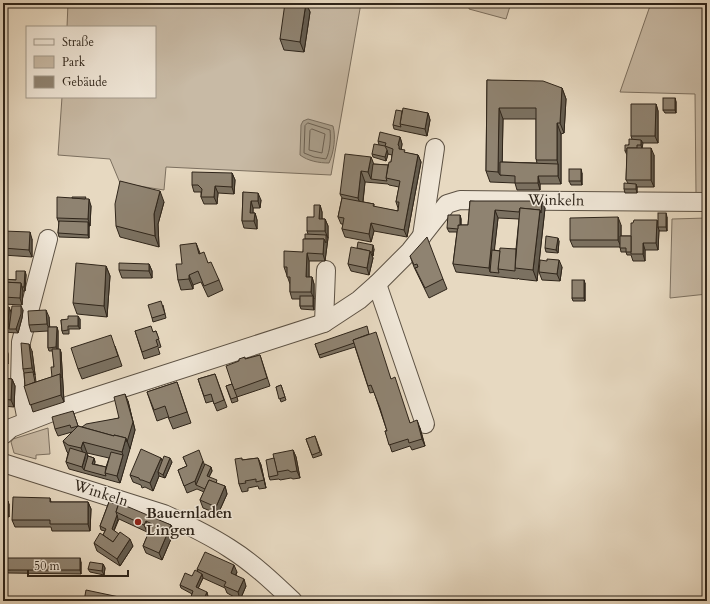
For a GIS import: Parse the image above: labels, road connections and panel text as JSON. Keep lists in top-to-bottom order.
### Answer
{
  "streets": {
    "street": ["Winkeln"]
  },
  "places": ["Bauernladen Lingen"],
  "legend": ["Straße", "Park", "Gebäude"],
  "scale_bar": "50 m"
}
